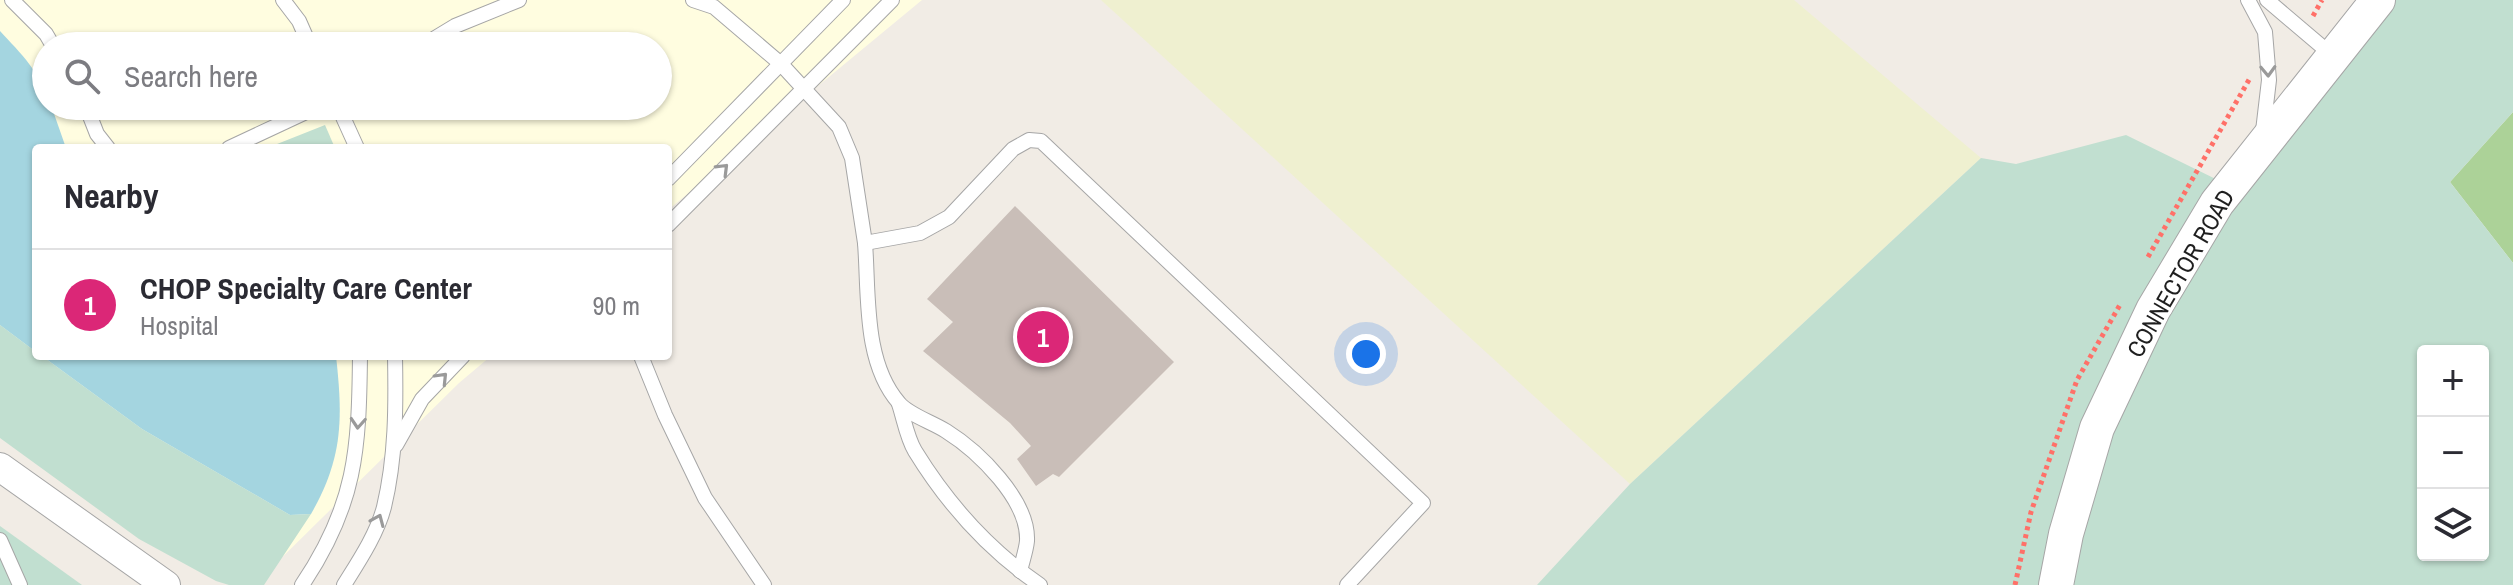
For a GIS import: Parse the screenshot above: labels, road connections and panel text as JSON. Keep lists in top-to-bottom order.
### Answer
{
  "streets": {
    "street": ["CONNECTOR ROAD"]
  },
  "page": {
    "search": "Search here",
    "heading": "Nearby",
    "list": [
      {
        "mark": "1",
        "name": "CHOP Specialty Care Center",
        "note": "Hospital",
        "value": "90 m"
      }
    ],
    "pins": "1",
    "map_buttons": ["+", "−"]
  }
}
